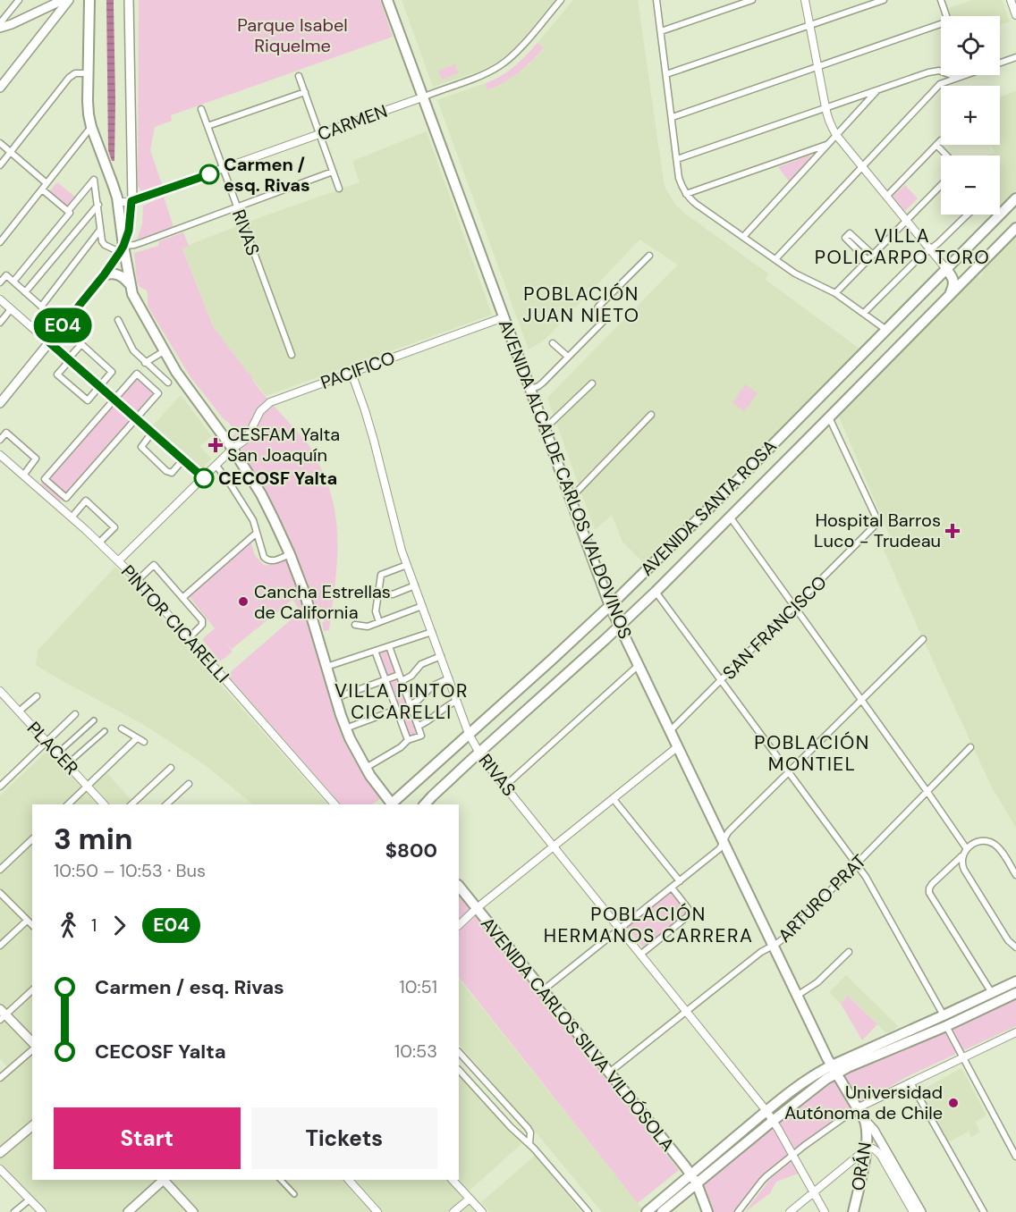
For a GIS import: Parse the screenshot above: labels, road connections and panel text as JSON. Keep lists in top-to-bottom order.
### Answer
{
  "streets": {
    "main road": [
      "AVENIDA ALCALDE CARLOS VALDOVINOS",
      "AVENIDA SANTA ROSA",
      "AVENIDA CARLOS SILVA VILDÓSOLA",
      "ORÁN"
    ],
    "street": [
      "CARMEN",
      "RIVAS",
      "PACIFICO",
      "PINTOR CICARELLI",
      "SAN FRANCISCO",
      "PLACER",
      "ARTURO PRAT"
    ]
  },
  "crossings": [
    ["CARMEN", "RIVAS"],
    ["CARMEN", "AVENIDA ALCALDE CARLOS VALDOVINOS"],
    ["RIVAS", "PACIFICO"],
    ["RIVAS", "AVENIDA SANTA ROSA"],
    ["RIVAS", "ARTURO PRAT"],
    ["PACIFICO", "AVENIDA ALCALDE CARLOS VALDOVINOS"],
    ["PACIFICO", "PINTOR CICARELLI"],
    ["AVENIDA ALCALDE CARLOS VALDOVINOS", "AVENIDA SANTA ROSA"],
    ["AVENIDA ALCALDE CARLOS VALDOVINOS", "SAN FRANCISCO"],
    ["AVENIDA ALCALDE CARLOS VALDOVINOS", "ARTURO PRAT"],
    ["AVENIDA ALCALDE CARLOS VALDOVINOS", "ORÁN"],
    ["AVENIDA SANTA ROSA", "SAN FRANCISCO"],
    ["ARTURO PRAT", "AVENIDA CARLOS SILVA VILDÓSOLA"]
  ],
  "districts": [
    "VILLA POLICARPO TORO",
    "POBLACIÓN JUAN NIETO",
    "VILLA PINTOR CICARELLI",
    "POBLACIÓN MONTIEL",
    "POBLACIÓN HERMANOS CARRERA"
  ],
  "parks": ["Parque Isabel Riquelme"],
  "places": {
    "other": [
      "Carmen / esq. Rivas",
      "CECOSF Yalta",
      "Cancha Estrellas de California",
      "Universidad Autónoma de Chile"
    ],
    "health": ["CESFAM Yalta San Joaquín", "Hospital Barros Luco - Trudeau"]
  },
  "lines": ["bus line E04"],
  "page": {
    "on_map": "E04",
    "map_buttons": ["+", "−"],
    "heading": ["3 min", "10:50 – 10:53 · Bus", "$800"],
    "legs": ["1", "E04"],
    "list": [
      {
        "name": "Carmen / esq. Rivas",
        "value": "10:51"
      },
      {
        "name": "CECOSF Yalta",
        "value": "10:53"
      }
    ],
    "buttons": ["Start", "Tickets"]
  }
}
